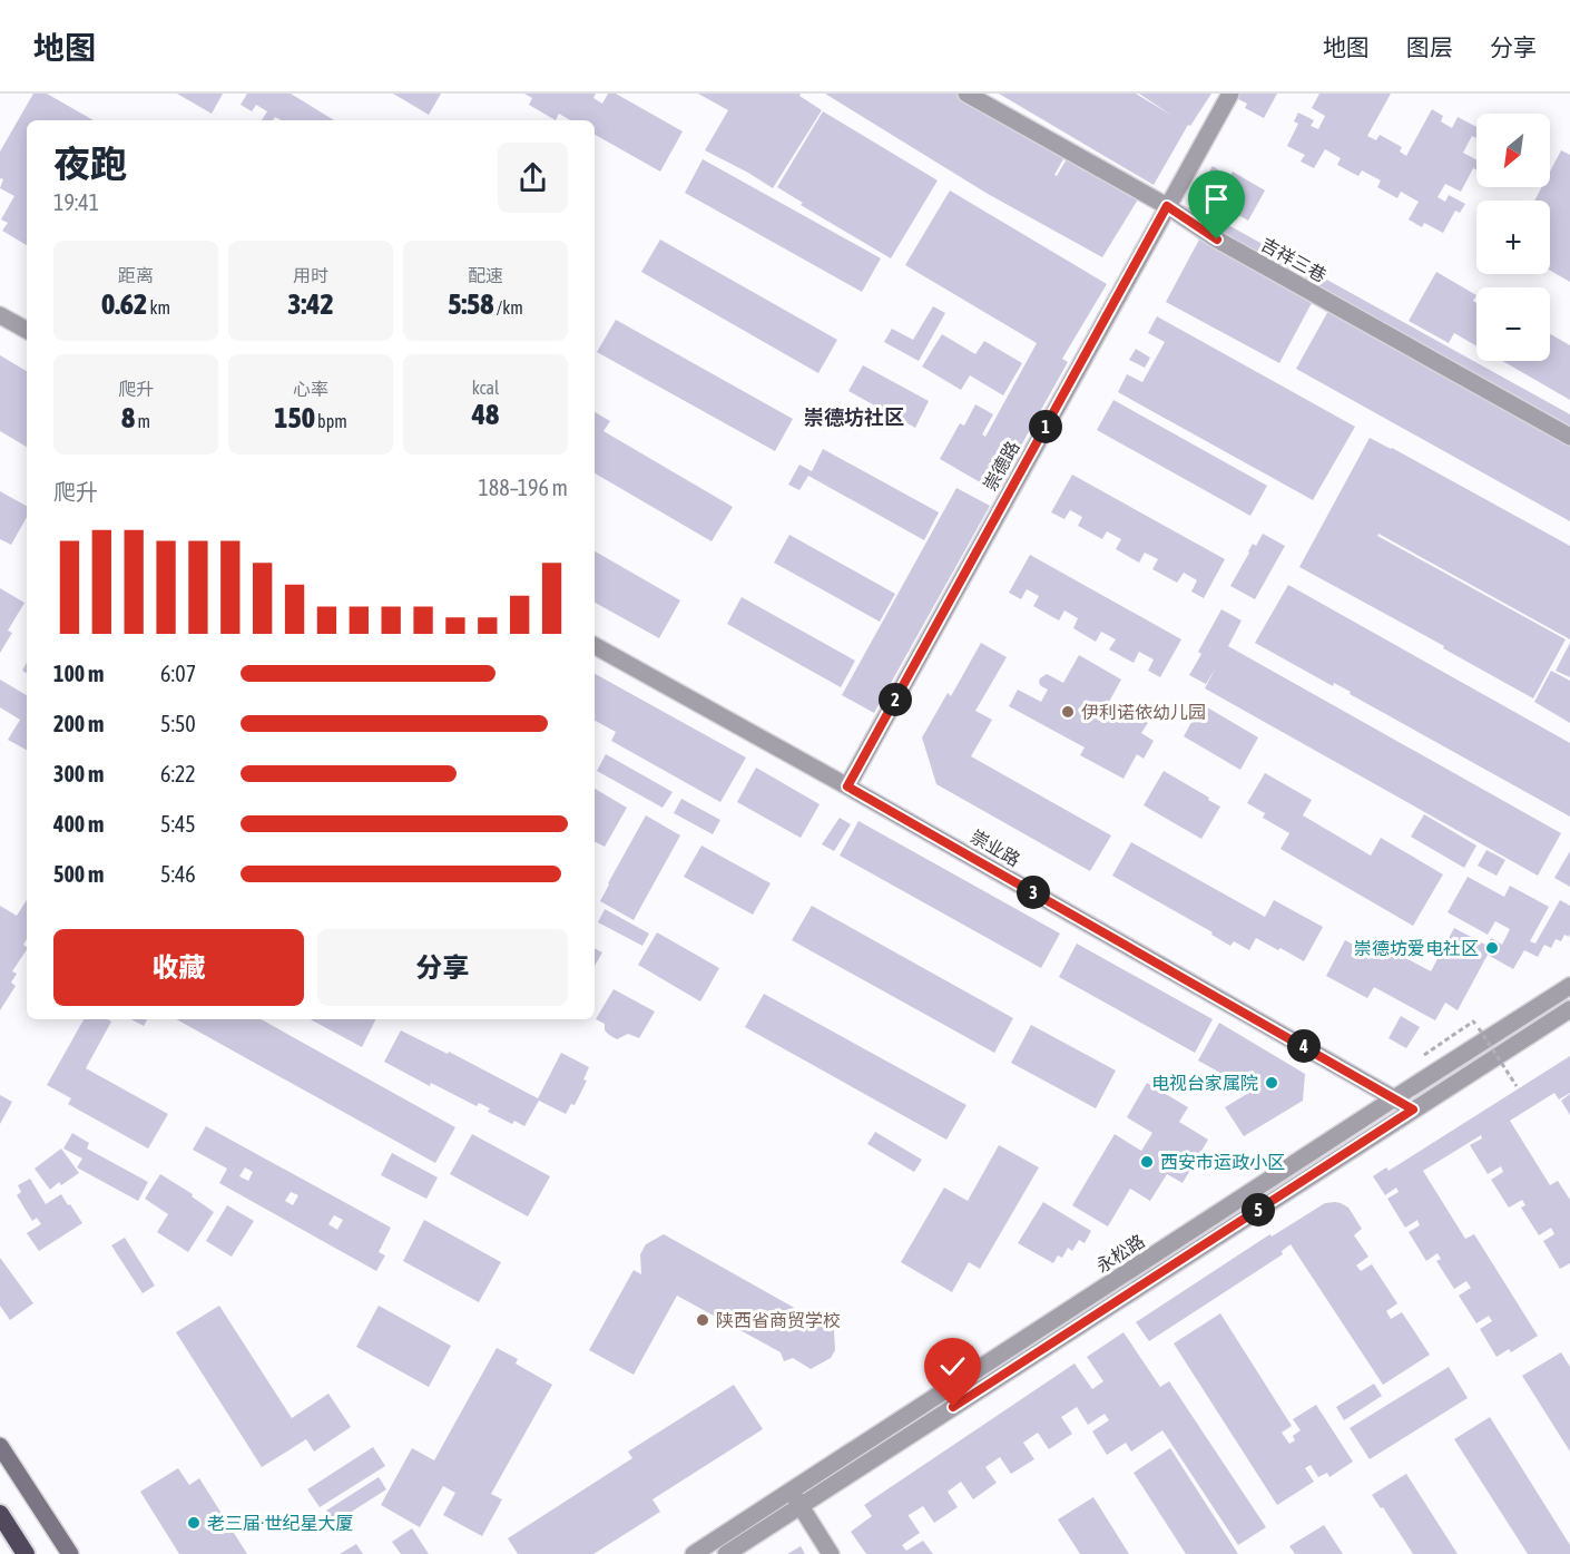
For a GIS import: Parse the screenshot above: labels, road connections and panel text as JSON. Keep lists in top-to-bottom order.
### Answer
{
  "streets": {
    "street": [
      "吉祥三巷",
      "崇德路",
      "崇业路",
      "永松路"
    ]
  },
  "crossings": [
    ["吉祥三巷", "崇德路"],
    ["崇德路", "崇业路"],
    ["崇业路", "永松路"]
  ],
  "districts": ["崇德坊社区"],
  "places": [
    "伊利诺依幼儿园",
    "崇德坊爱电社区",
    "电视台家属院",
    "西安市运政小区",
    "陕西省商贸学校",
    "老三届·世纪星大厦"
  ],
  "north": "bottom left",
  "page": {
    "header": "地图",
    "nav": ["地图", "图层", "分享"],
    "map_buttons": ["+", "−"],
    "heading": ["夜跑", "19:41"],
    "stats": [
      ["距离", "0.62 km"],
      ["用时", "3:42"],
      ["配速", "5:58 /km"],
      ["爬升", "8 m"],
      ["心率", "150 bpm"],
      ["kcal", "48"]
    ],
    "pins": [
      "1",
      "2",
      "3",
      "4",
      "5"
    ],
    "chart": ["爬升", "188–196 m"],
    "list": [
      {
        "name": "100 m",
        "note": "6:07"
      },
      {
        "name": "200 m",
        "note": "5:50"
      },
      {
        "name": "300 m",
        "note": "6:22"
      },
      {
        "name": "400 m",
        "note": "5:45"
      },
      {
        "name": "500 m",
        "note": "5:46"
      }
    ],
    "buttons": ["收藏", "分享"]
  }
}
